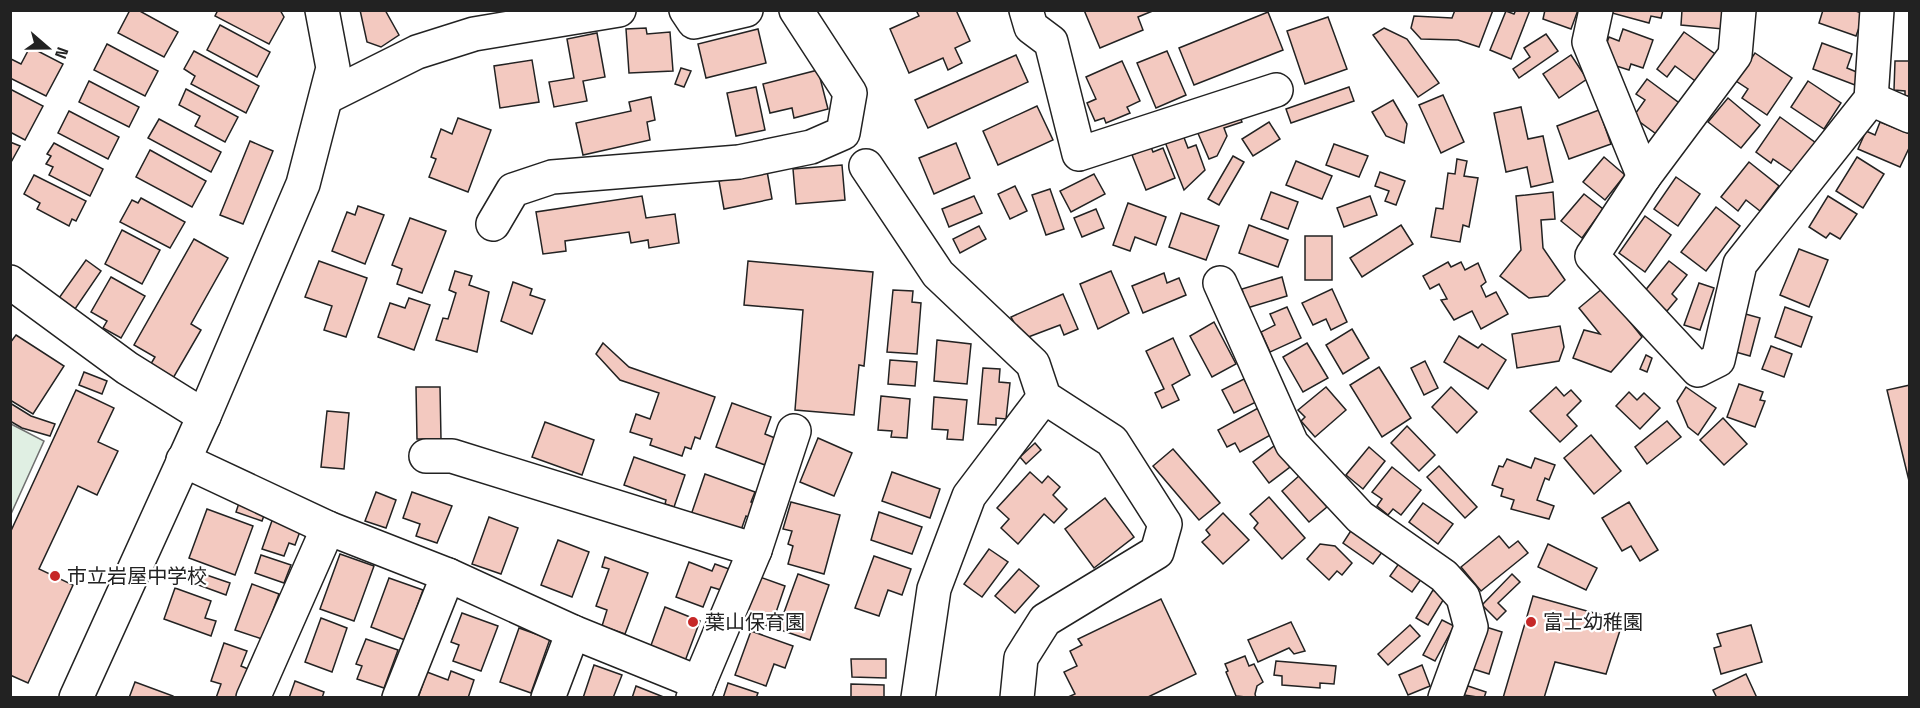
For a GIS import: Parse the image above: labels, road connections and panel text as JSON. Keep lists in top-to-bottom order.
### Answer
{
  "places": ["市立岩屋中学校", "葉山保育園", "富士幼稚園"],
  "north": "right"
}
